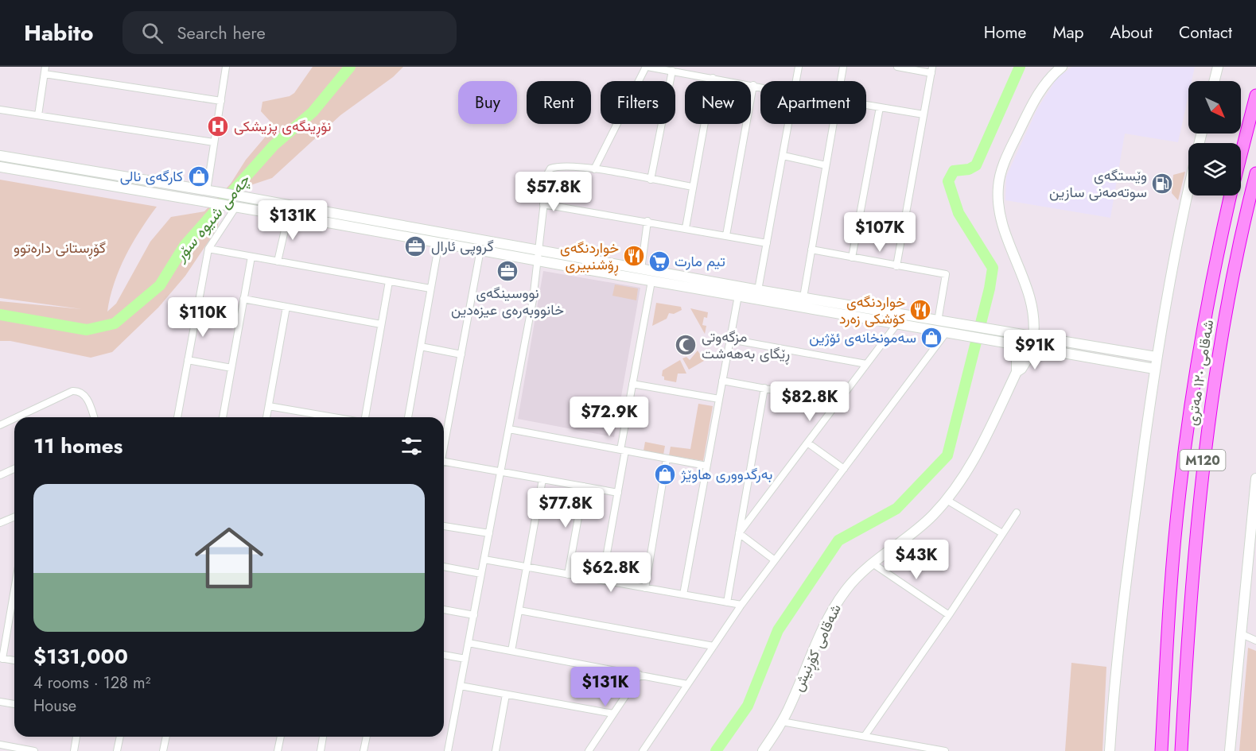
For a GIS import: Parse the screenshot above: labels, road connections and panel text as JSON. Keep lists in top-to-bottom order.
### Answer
{
  "streets": {
    "highway": ["شەقامی ١٢٠ مەتری", "M120"],
    "main road": ["شەقامی کۆڕنیش"]
  },
  "water": ["چەمی شیوە سۆر"],
  "parks": ["گۆڕستانی دارەتوو"],
  "places": {
    "hospital": ["نۆڕینگەی پزیشکی"],
    "shop": ["کارگەی نالی", "سەمونخانەی ئۆژین", "بەرگدووری هاوێژ"],
    "fuel station": ["وێستگەی سوتەمەنی سازین"],
    "office": ["گروپی ئارال", "نووسینگەی خانووبەرەی عیزەدین"],
    "restaurant": ["خواردنگەی ڕۆشنبیری", "خواردنگەی کۆشکی زەرد"],
    "supermarket": ["تیم مارت"],
    "mosque": ["مزگەوتی ڕێگای بەھەشت"]
  },
  "north": "bottom right",
  "page": {
    "header": "Habito",
    "search": "Search here",
    "nav": [
      "Home",
      "Map",
      "About",
      "Contact"
    ],
    "chip": [
      "Buy",
      "Rent",
      "Filters",
      "New",
      "Apartment"
    ],
    "price": [
      "$57.8K",
      "$131K",
      "$107K",
      "$110K",
      "$91K",
      "$82.8K",
      "$72.9K",
      "$77.8K",
      "$43K",
      "$62.8K",
      "$131K"
    ],
    "heading": "11 homes",
    "list": [
      {
        "name": "$131,000",
        "note": "4 rooms · 128 m² · House"
      }
    ]
  }
}
